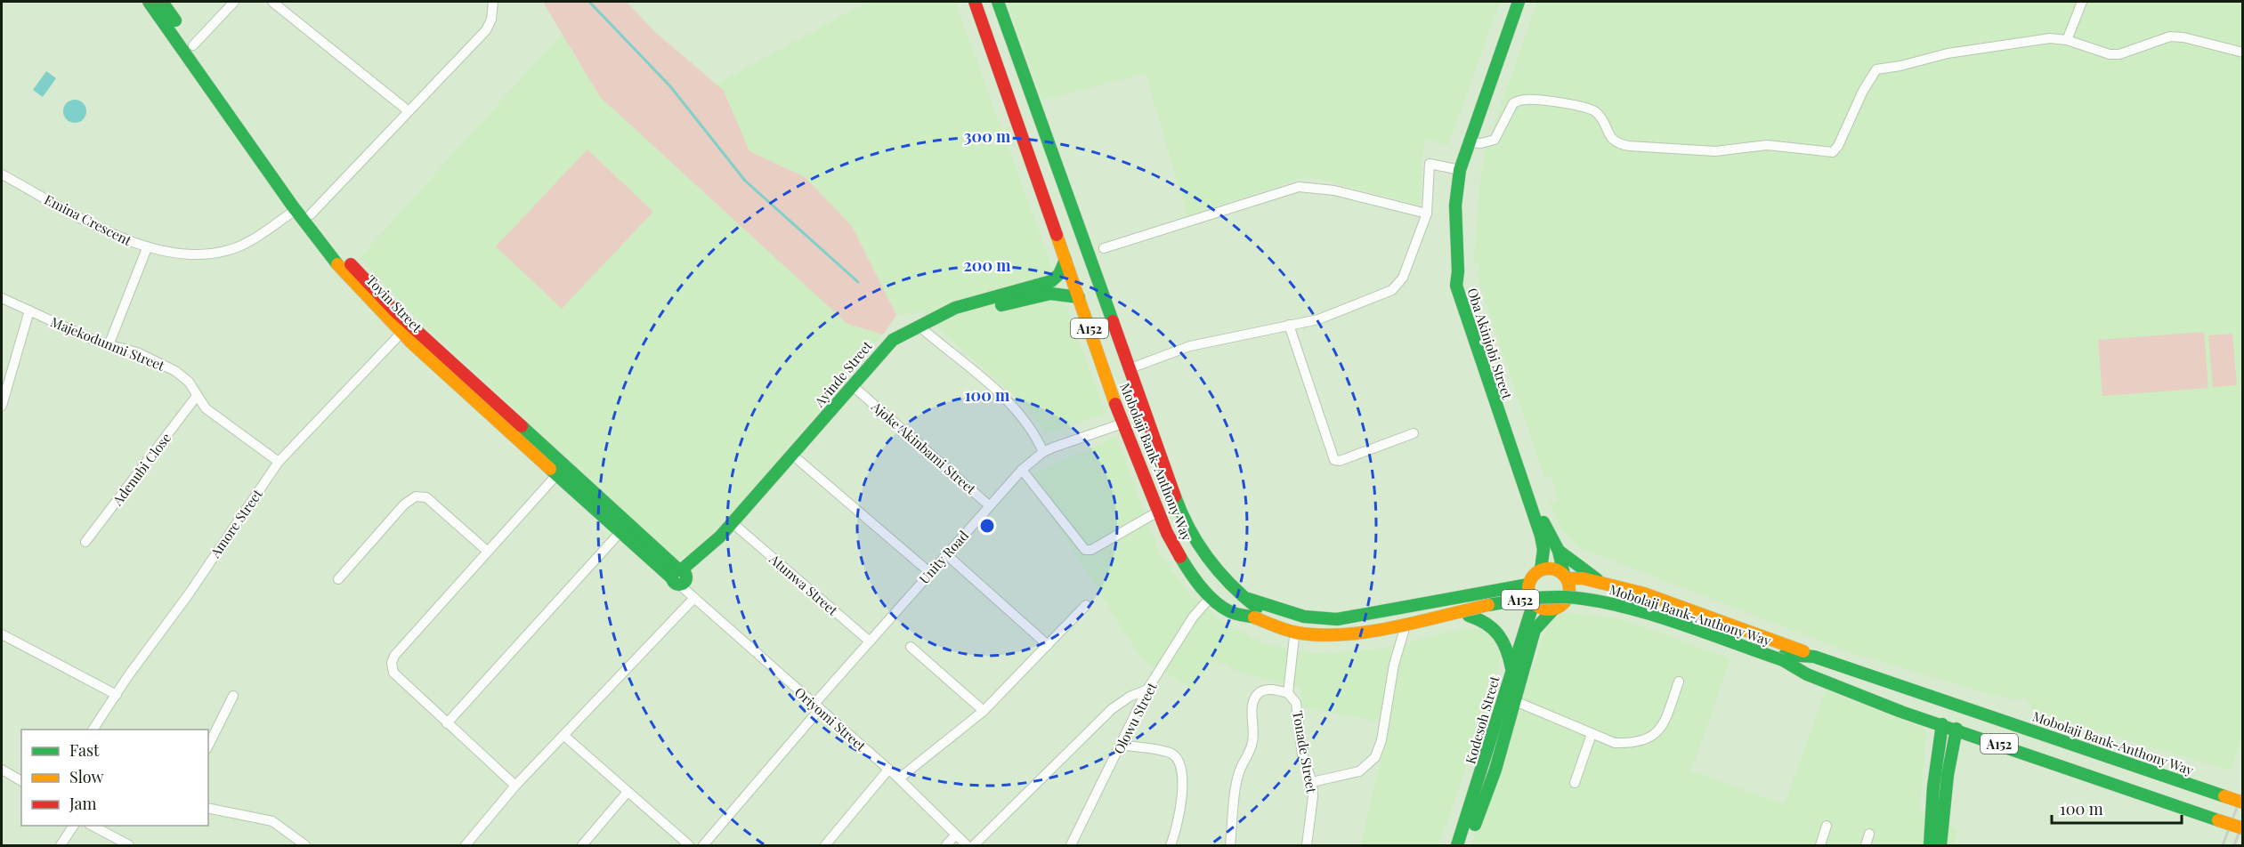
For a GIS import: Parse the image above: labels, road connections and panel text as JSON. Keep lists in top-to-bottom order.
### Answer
{
  "streets": {
    "main road": [
      "Toyin Street",
      "A152",
      "Oba Akinjobi Street",
      "Ayinde Street",
      "Mobolaji Bank-Anthony Way",
      "Kodesoh Street"
    ],
    "street": [
      "Emina Crescent",
      "Majekodunmi Street",
      "Ajoke Akinbami Street",
      "Adenubi Close",
      "Amore Street",
      "Unity Road",
      "Atunwa Street",
      "Olowu Street",
      "Oriyomi Street",
      "Tonade Street"
    ]
  },
  "crossings": [
    ["Emina Crescent", "Toyin Street"],
    ["Toyin Street", "Ayinde Street"],
    ["Toyin Street", "Amore Street"],
    ["Toyin Street", "Oriyomi Street"],
    ["Majekodunmi Street", "Adenubi Close"],
    ["Majekodunmi Street", "Amore Street"],
    ["Oba Akinjobi Street", "Kodesoh Street"],
    ["Ayinde Street", "Ajoke Akinbami Street"],
    ["Ayinde Street", "Mobolaji Bank-Anthony Way"],
    ["Ayinde Street", "Atunwa Street"],
    ["Ajoke Akinbami Street", "Unity Road"],
    ["Mobolaji Bank-Anthony Way", "Unity Road"],
    ["Mobolaji Bank-Anthony Way", "Olowu Street"],
    ["Unity Road", "Atunwa Street"],
    ["Unity Road", "Oriyomi Street"]
  ],
  "legend": ["Fast", "Slow", "Jam"],
  "scale_bar": "100 m",
  "rings": ["300 m", "200 m", "100 m"]
}
